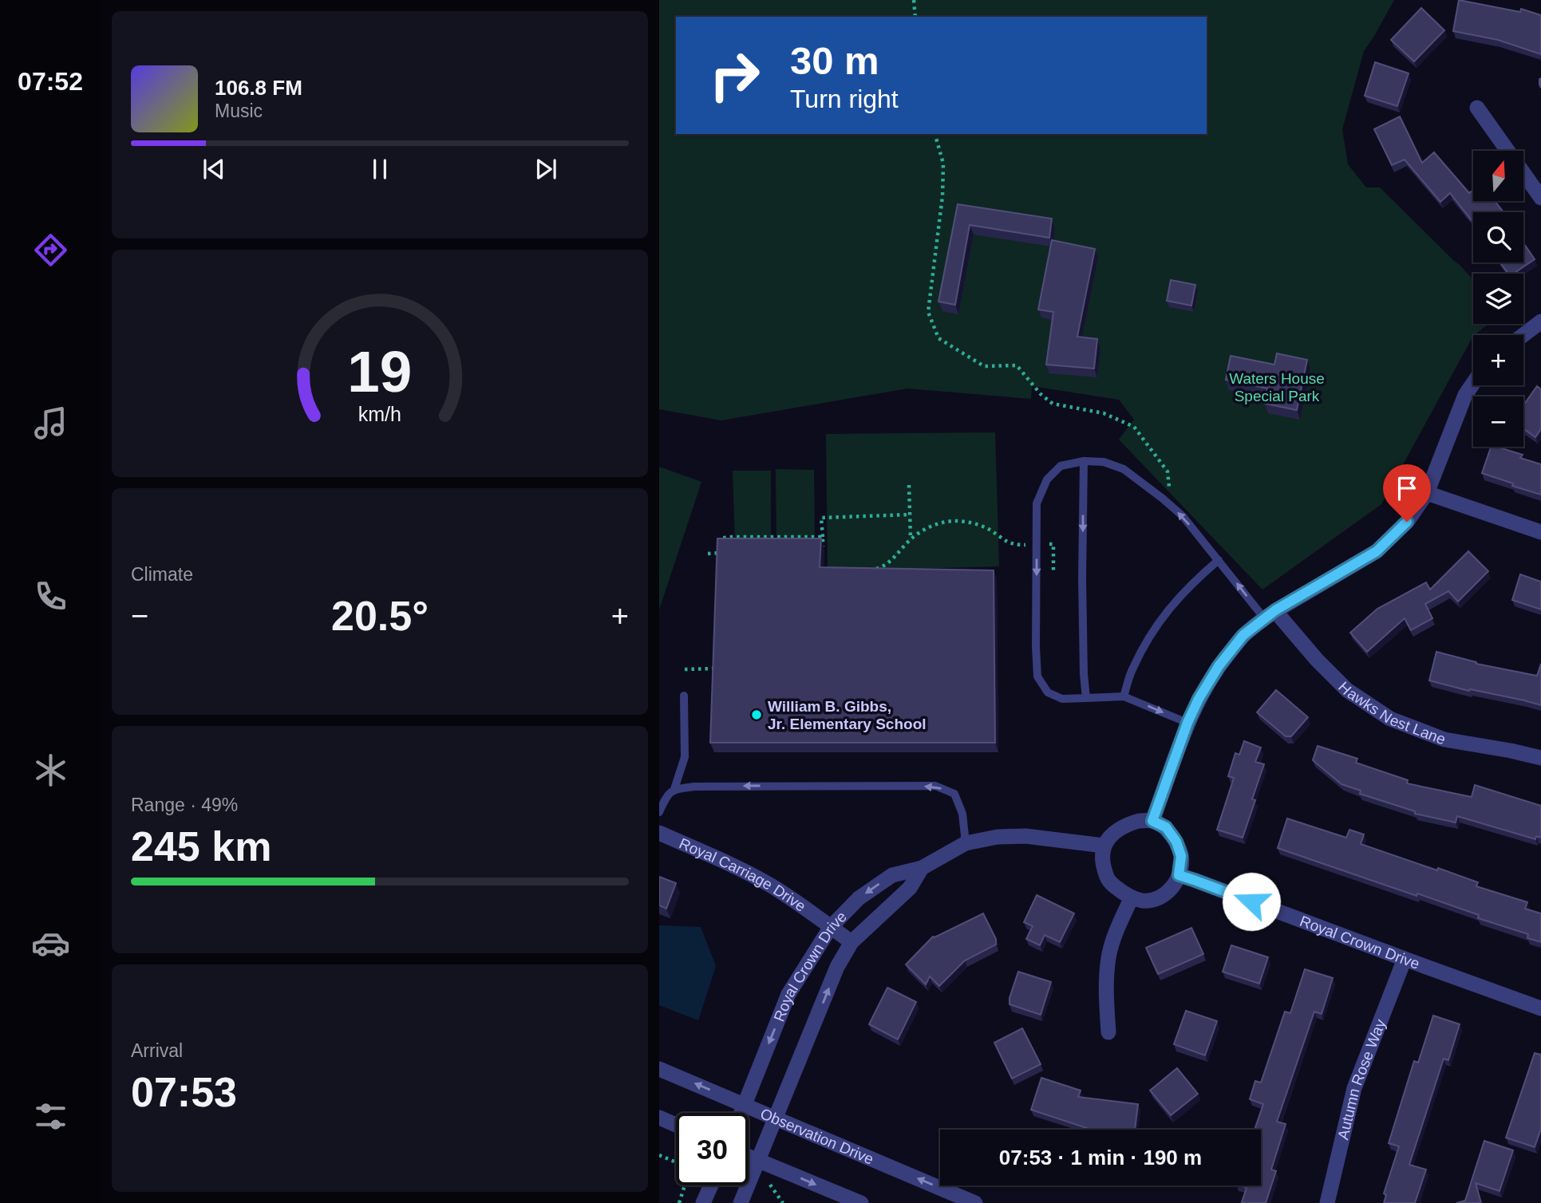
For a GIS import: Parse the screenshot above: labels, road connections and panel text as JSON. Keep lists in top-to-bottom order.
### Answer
{
  "streets": {
    "street": [
      "Hawks Nest Lane",
      "Royal Carriage Drive",
      "Royal Crown Drive",
      "Autumn Rose Way",
      "Observation Drive"
    ]
  },
  "crossings": [
    ["Royal Carriage Drive", "Royal Crown Drive"],
    ["Royal Crown Drive", "Autumn Rose Way"],
    ["Royal Crown Drive", "Observation Drive"]
  ],
  "parks": ["Waters House Special Park"],
  "places": ["William B. Gibbs, Jr. Elementary School"],
  "north": "top",
  "page": {
    "tabs": "07:52",
    "turn": ["30 m", "Turn right"],
    "song": ["106.8 FM", "Music"],
    "map_buttons": ["+", "−"],
    "tile": [
      "Climate",
      ["Range · 49%", "245 km"],
      ["Arrival", "07:53"]
    ],
    "heat": ["−", "20.5°", "+"],
    "limit": "30",
    "trip": "07:53 · 1 min · 190 m",
    "gauge": ["19", "km/h"]
  }
}
